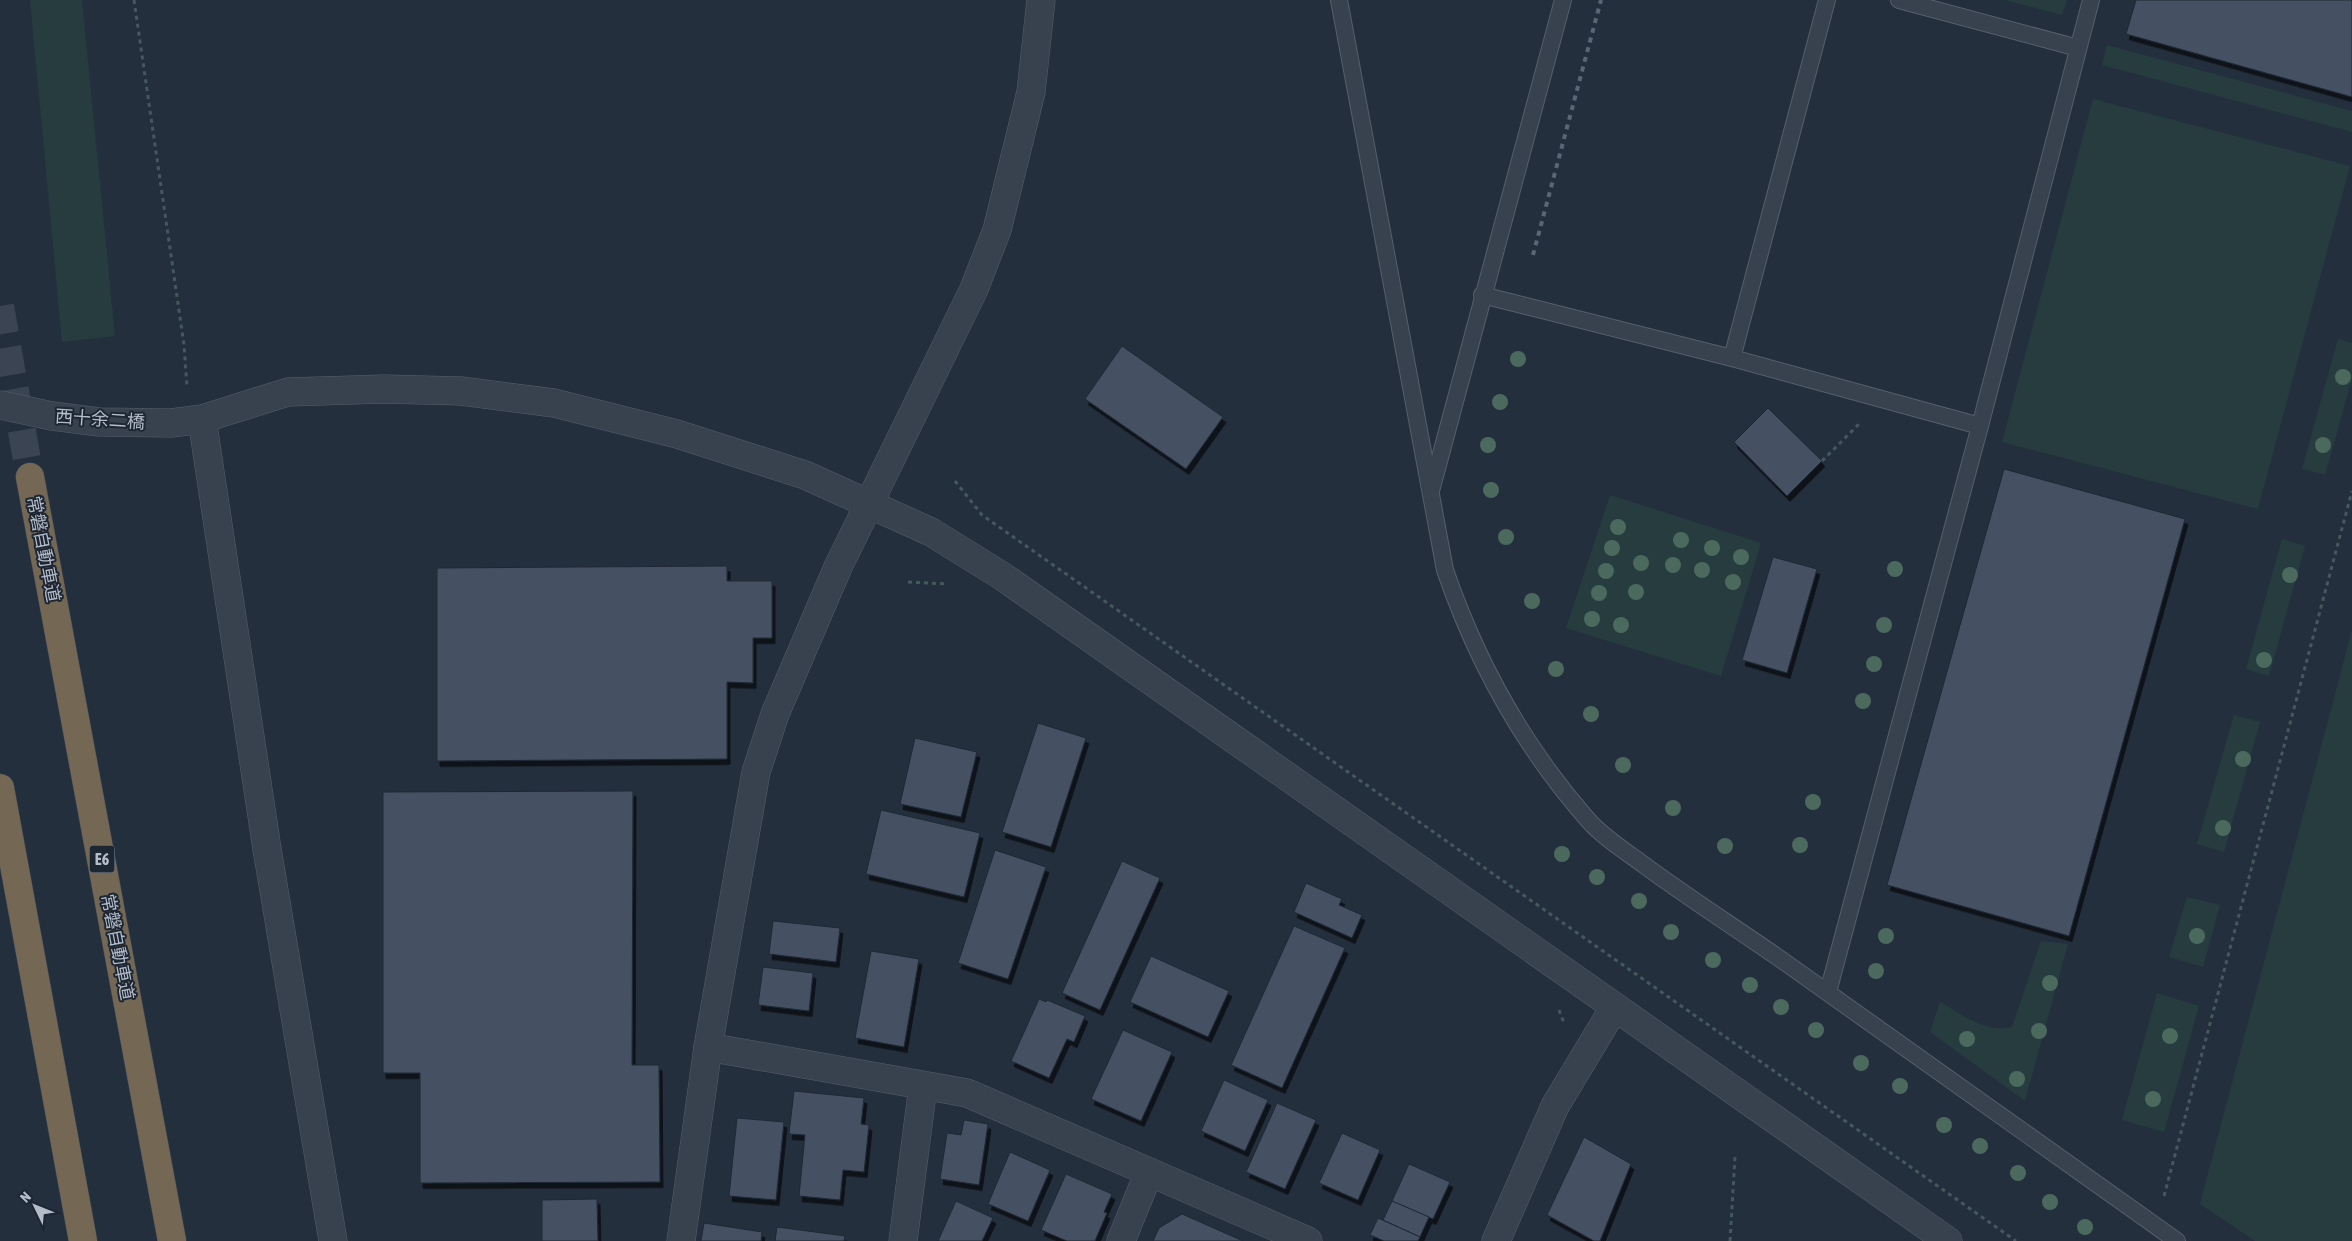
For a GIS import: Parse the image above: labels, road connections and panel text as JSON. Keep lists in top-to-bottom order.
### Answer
{
  "streets": {
    "highway": ["常磐自動車道", "E6"],
    "street": ["西十余二橋"]
  },
  "north": "top left"
}
